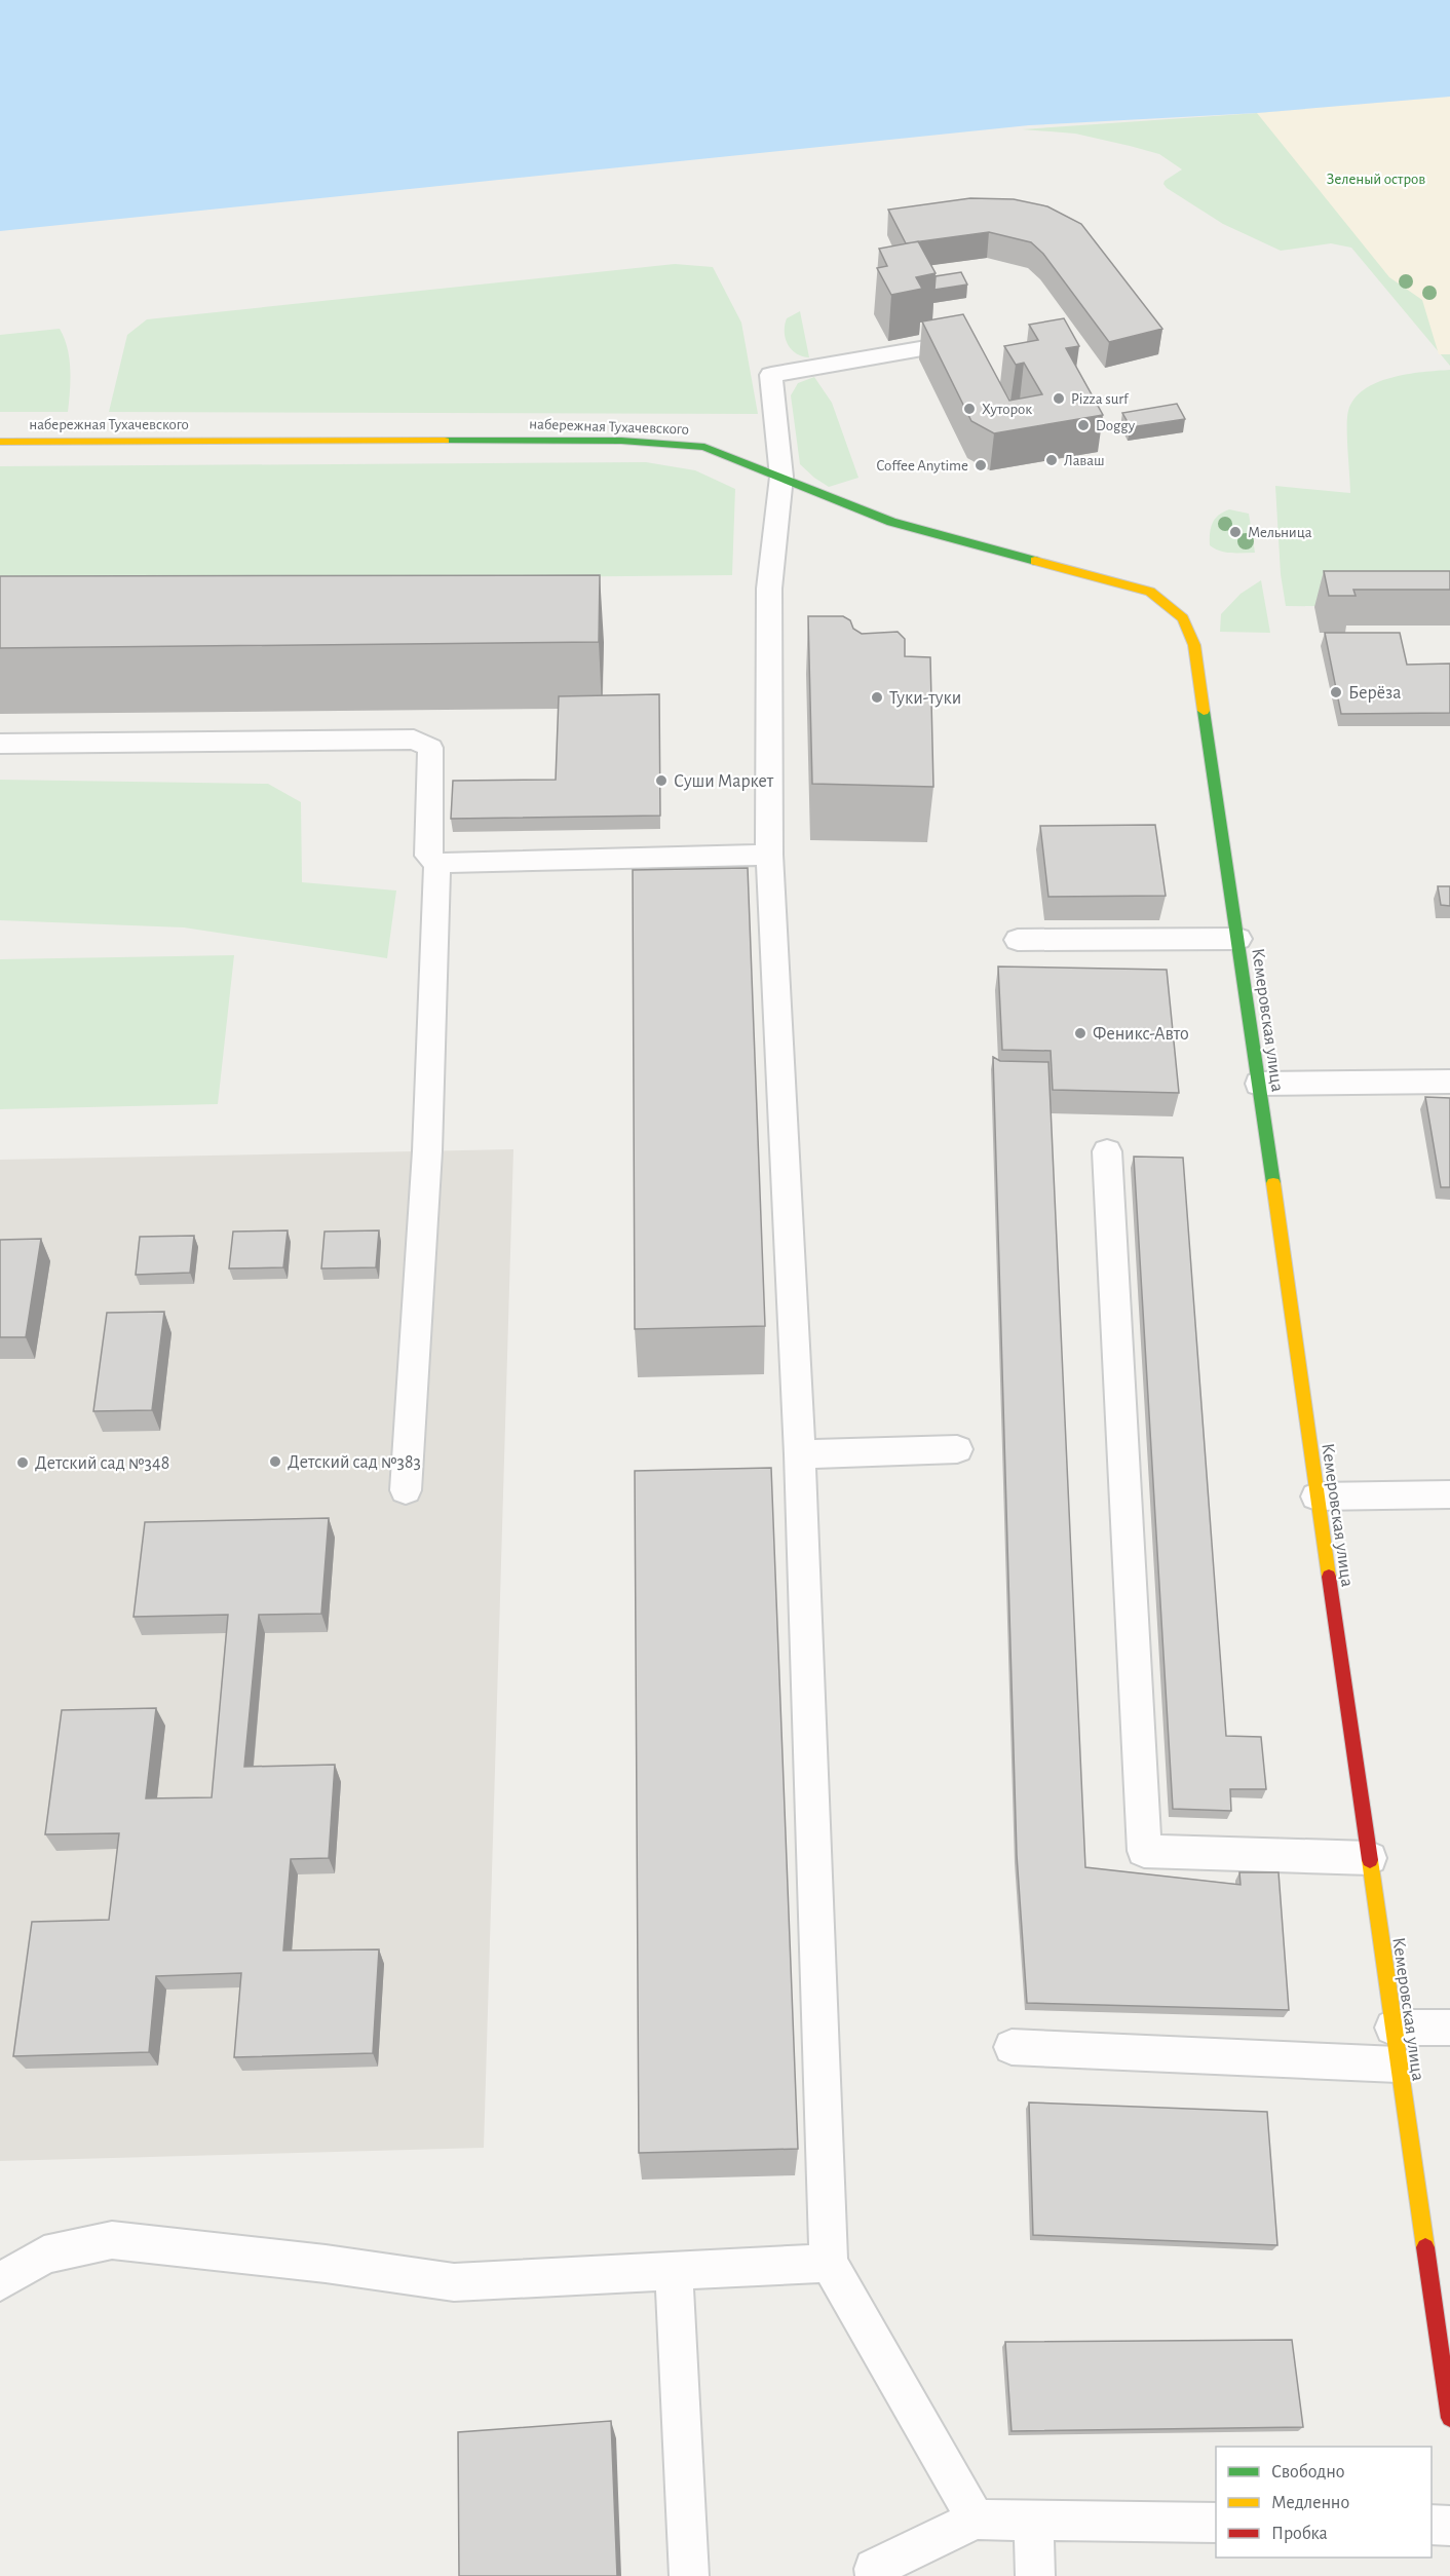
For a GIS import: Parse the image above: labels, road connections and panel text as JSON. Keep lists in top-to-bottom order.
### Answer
{
  "streets": {
    "street": ["набережная Тухачевского", "Кемеровская улица"]
  },
  "crossings": [
    ["набережная Тухачевского", "Кемеровская улица"]
  ],
  "parks": ["Зеленый остров"],
  "places": [
    "Pizza surf",
    "Хуторок",
    "Doggy",
    "Лаваш",
    "Coffee Anytime",
    "Мельница",
    "Берёза",
    "Туки-туки",
    "Суши Маркет",
    "Феникс-Авто",
    "Детский сад №383",
    "Детский сад №348"
  ],
  "legend": ["Свободно", "Медленно", "Пробка"]
}
